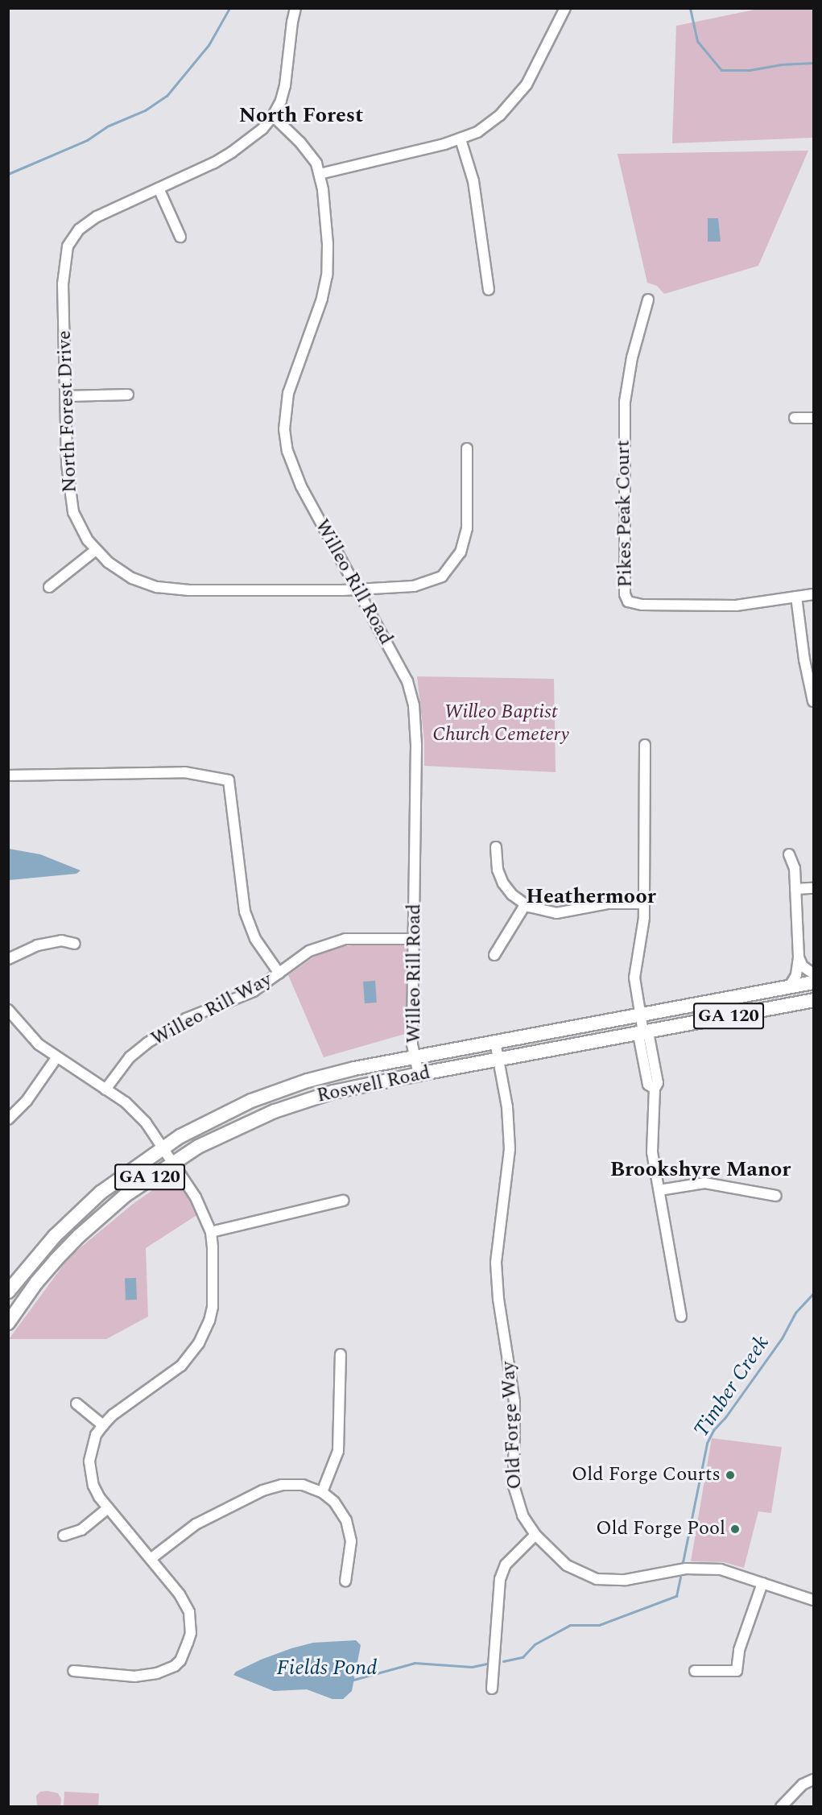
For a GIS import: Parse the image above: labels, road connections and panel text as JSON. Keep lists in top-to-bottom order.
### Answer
{
  "streets": {
    "highway": ["GA 120", "Roswell Road"],
    "street": [
      "North Forest Drive",
      "Pikes Peak Court",
      "Willeo Rill Road",
      "Willeo Rill Way",
      "Old Forge Way"
    ]
  },
  "crossings": [
    ["North Forest Drive", "Willeo Rill Road"],
    ["Willeo Rill Road", "Willeo Rill Way"],
    ["Willeo Rill Road", "Roswell Road"],
    ["Roswell Road", "Old Forge Way"]
  ],
  "districts": ["North Forest", "Heathermoor", "Brookshyre Manor"],
  "water": ["Timber Creek", "Fields Pond"],
  "parks": ["Willeo Baptist Church Cemetery"],
  "places": ["Old Forge Courts", "Old Forge Pool"]
}
